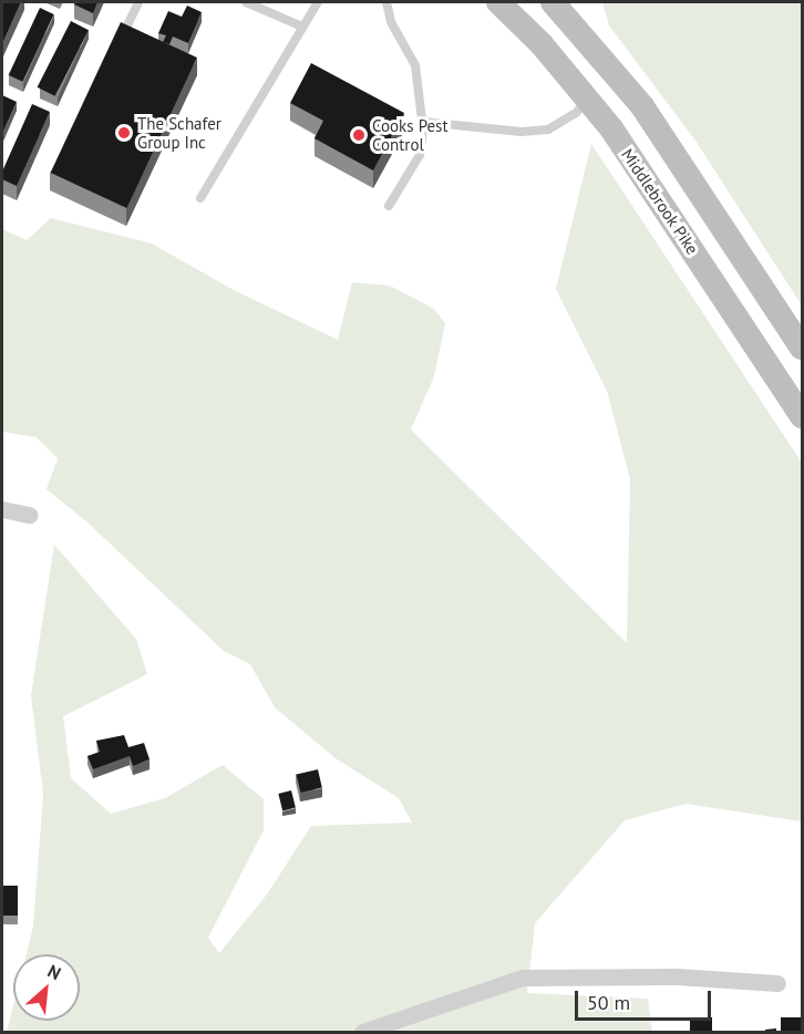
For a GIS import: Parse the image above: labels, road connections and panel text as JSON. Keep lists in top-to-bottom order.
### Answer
{
  "streets": {
    "main road": ["Middlebrook Pike"]
  },
  "places": ["The Schafer Group Inc", "Cooks Pest Control"],
  "scale_bar": "50 m",
  "north": "top right"
}
